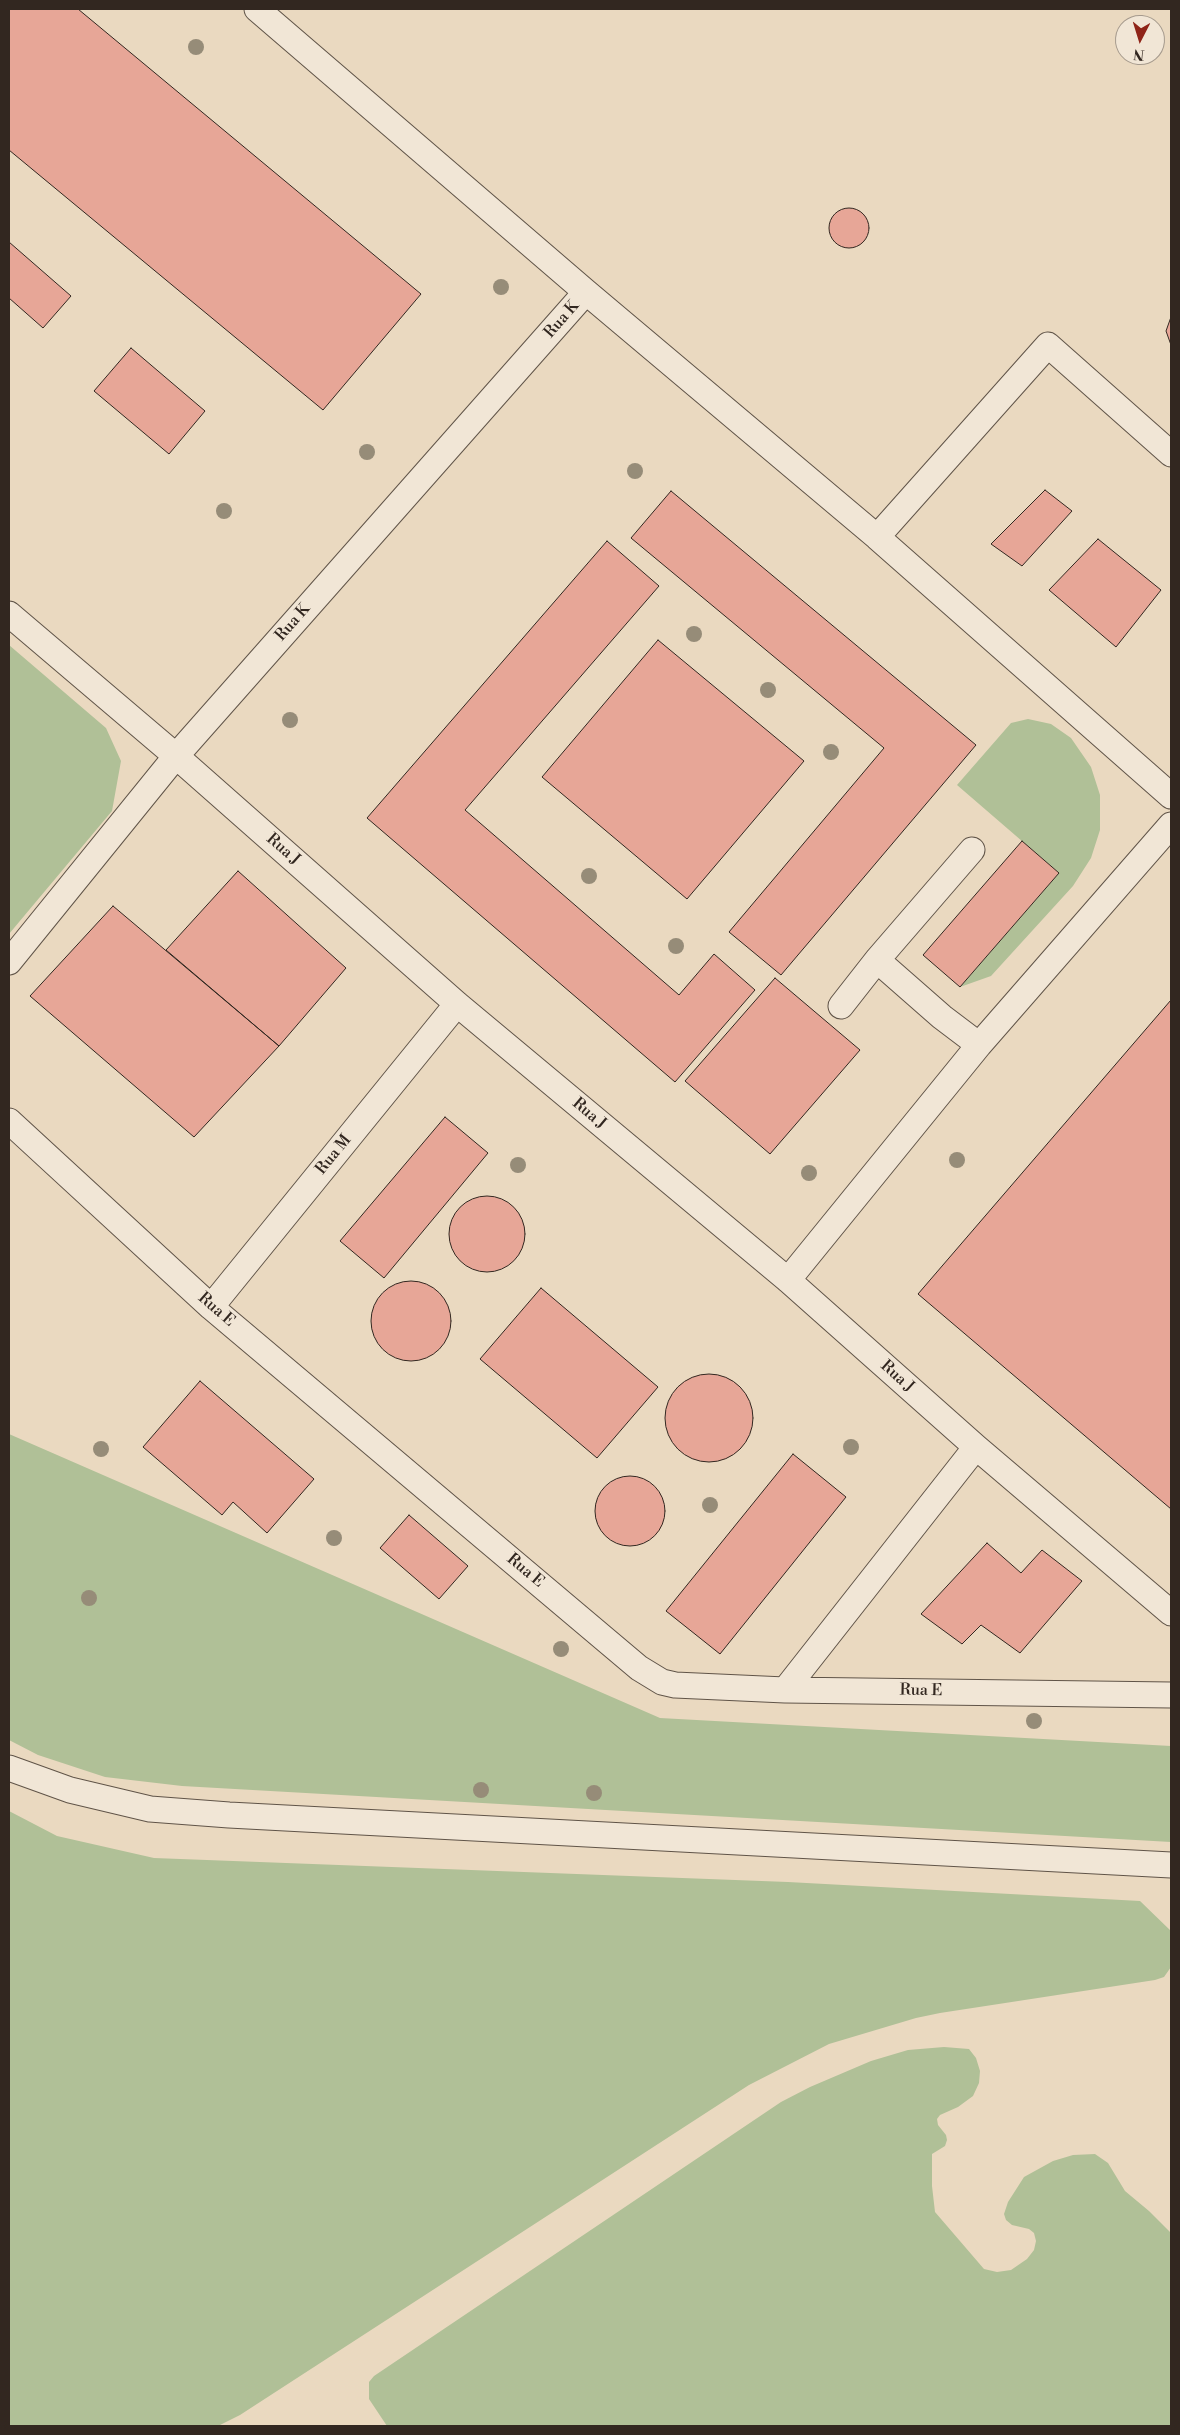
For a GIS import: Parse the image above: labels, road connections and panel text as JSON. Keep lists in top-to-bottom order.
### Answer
{
  "streets": {
    "lane": [
      "Rua K",
      "Rua J",
      "Rua M",
      "Rua E"
    ]
  },
  "crossings": [
    ["Rua K", "Rua J"],
    ["Rua J", "Rua M"],
    ["Rua M", "Rua E"]
  ],
  "north": "bottom"
}
